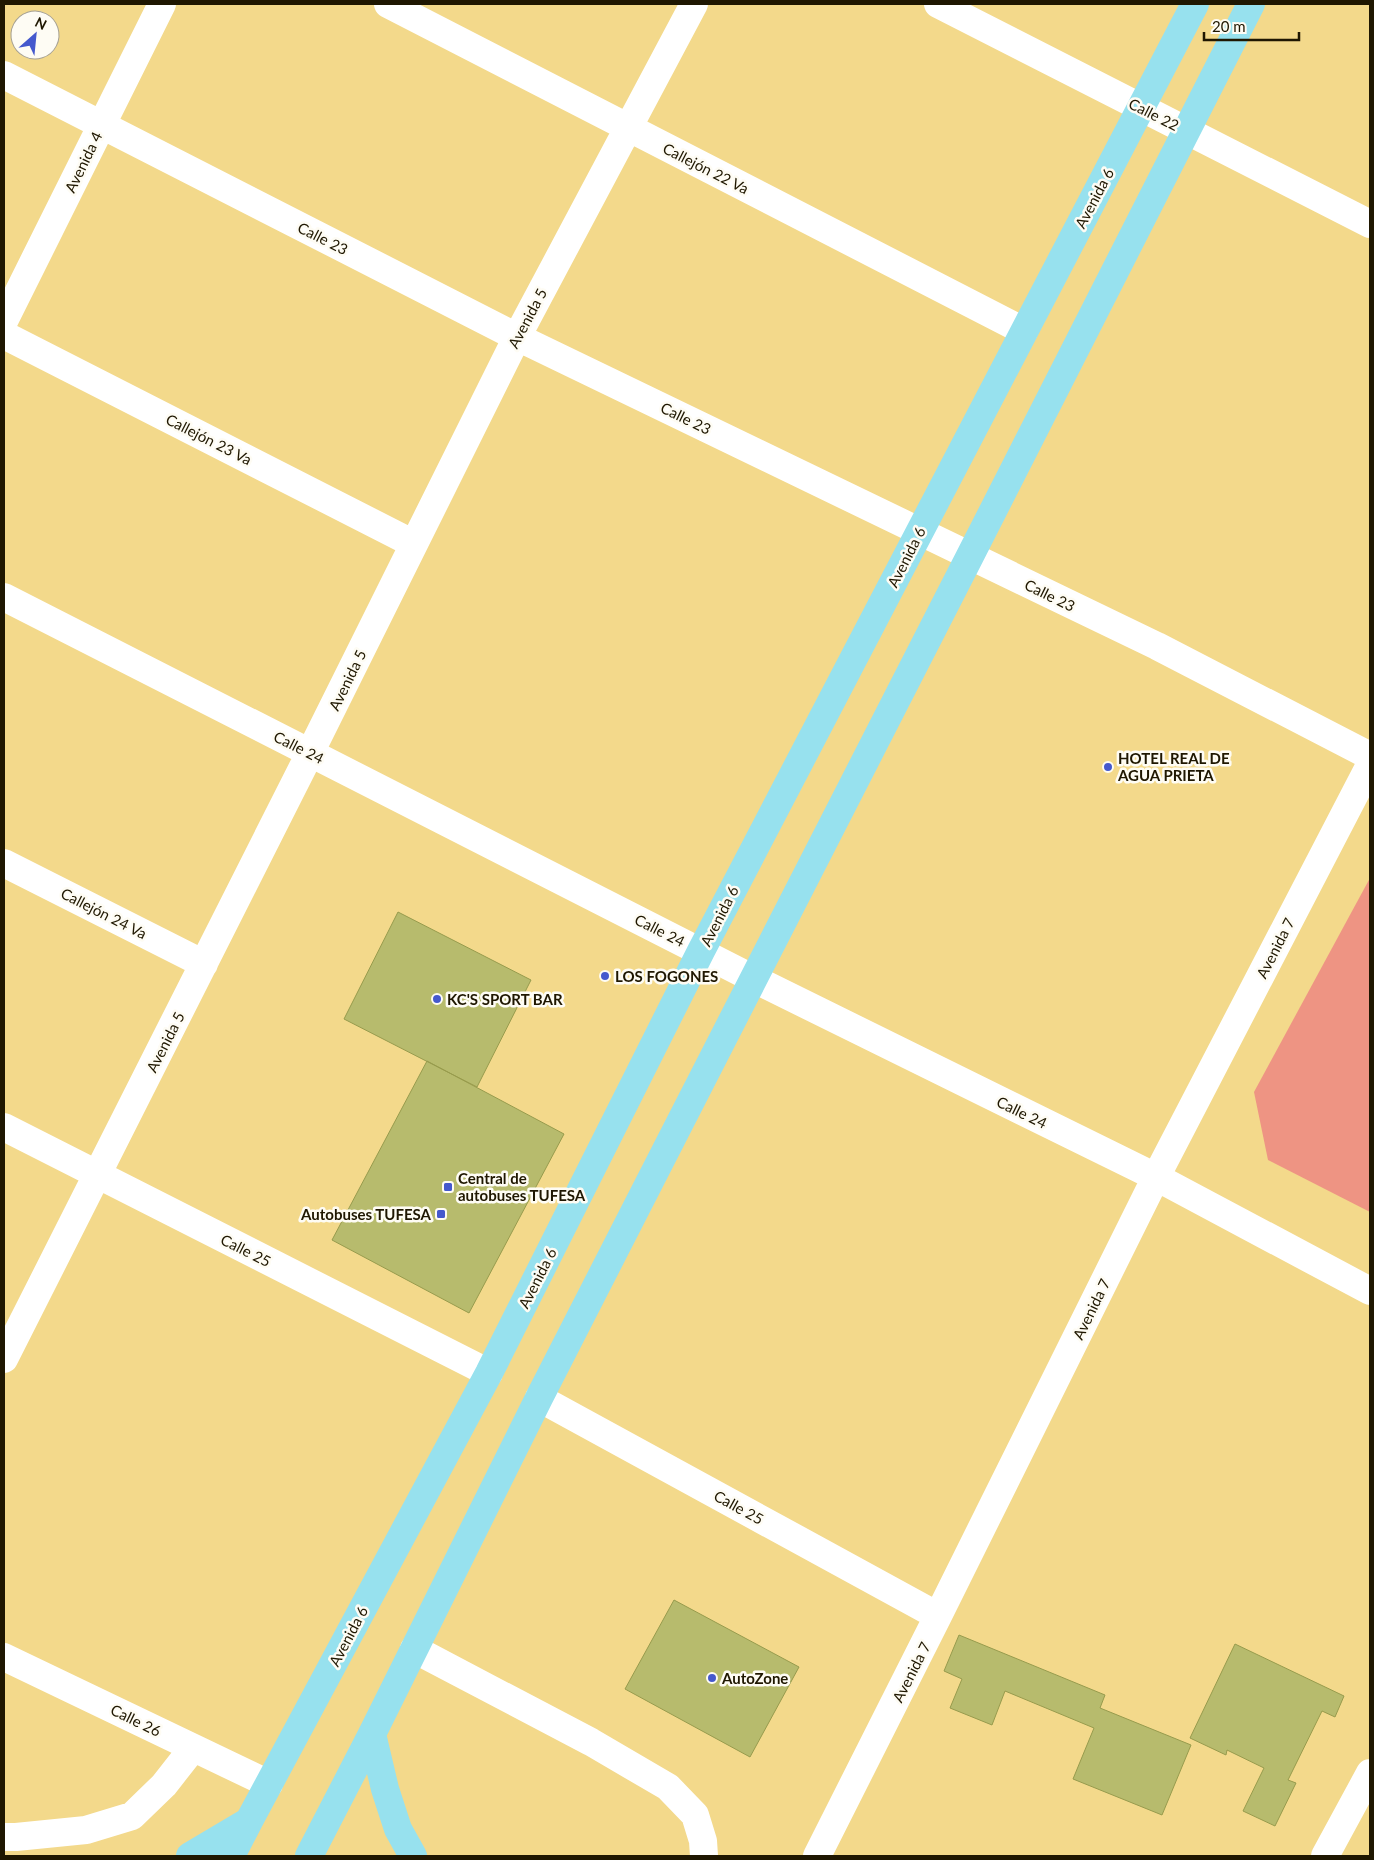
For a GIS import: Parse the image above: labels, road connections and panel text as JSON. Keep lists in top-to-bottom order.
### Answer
{
  "streets": {
    "main road": ["Avenida 6"],
    "street": [
      "Calle 22",
      "Avenida 4",
      "Callejón 22 Va",
      "Calle 23",
      "Avenida 5",
      "Callejón 23 Va",
      "Calle 24",
      "Callejón 24 Va",
      "Avenida 7",
      "Calle 25",
      "Calle 26"
    ]
  },
  "crossings": [
    ["Calle 22", "Avenida 6"],
    ["Avenida 4", "Calle 23"],
    ["Callejón 22 Va", "Avenida 6"],
    ["Callejón 22 Va", "Avenida 5"],
    ["Avenida 6", "Calle 23"],
    ["Avenida 6", "Calle 24"],
    ["Avenida 6", "Calle 25"],
    ["Avenida 6", "Calle 26"],
    ["Calle 23", "Avenida 5"],
    ["Avenida 5", "Callejón 23 Va"],
    ["Avenida 5", "Calle 24"],
    ["Avenida 5", "Callejón 24 Va"],
    ["Avenida 5", "Calle 25"],
    ["Calle 24", "Avenida 7"],
    ["Avenida 7", "Calle 25"]
  ],
  "places": {
    "other": [
      "HOTEL REAL DE AGUA PRIETA",
      "LOS FOGONES",
      "KC'S SPORT BAR",
      "AutoZone"
    ],
    "transit": ["Central de autobuses TUFESA", "Autobuses TUFESA"]
  },
  "scale_bar": "20 m",
  "north": "top right"
}
